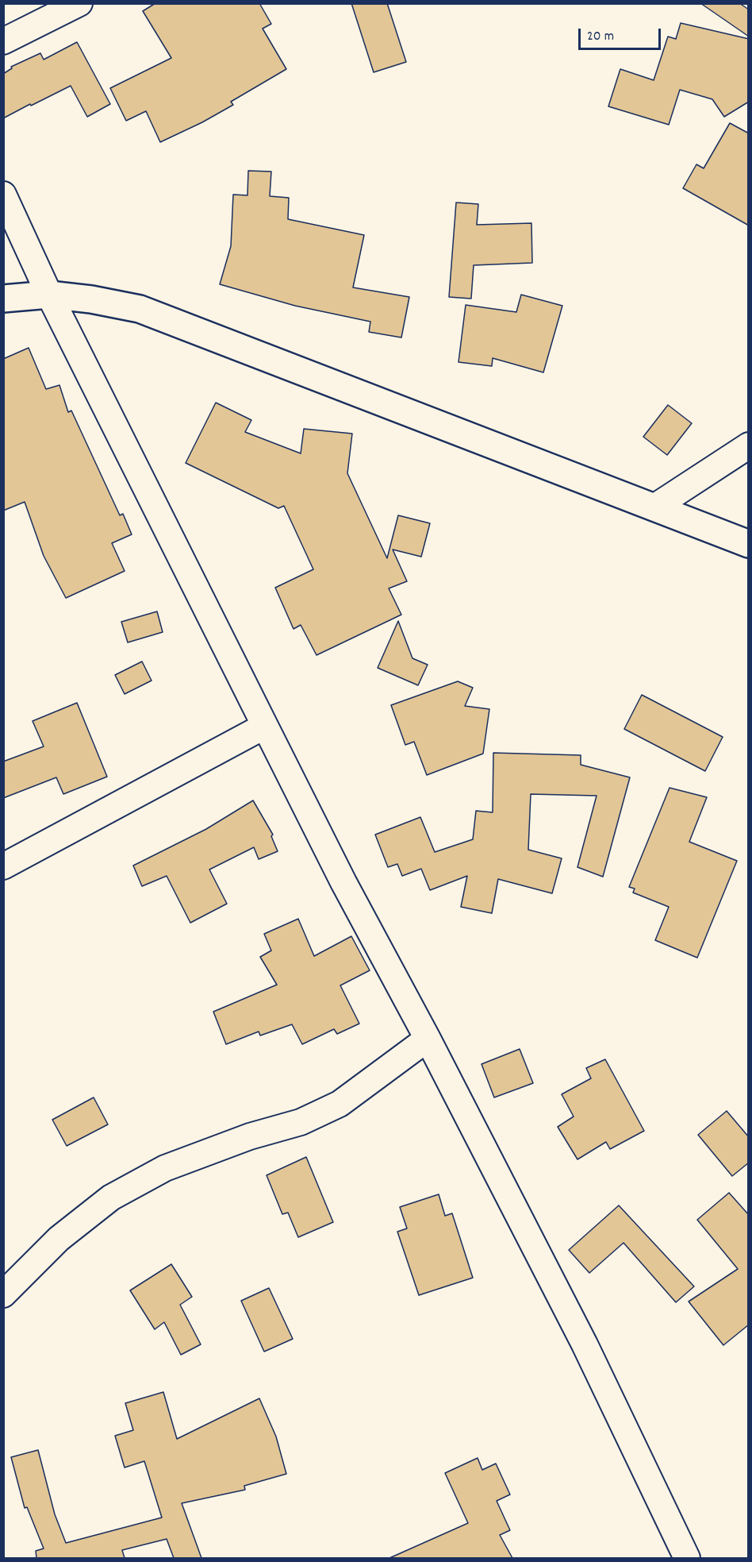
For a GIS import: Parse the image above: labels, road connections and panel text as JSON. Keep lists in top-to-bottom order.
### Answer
{
  "scale_bar": "20 m"
}
